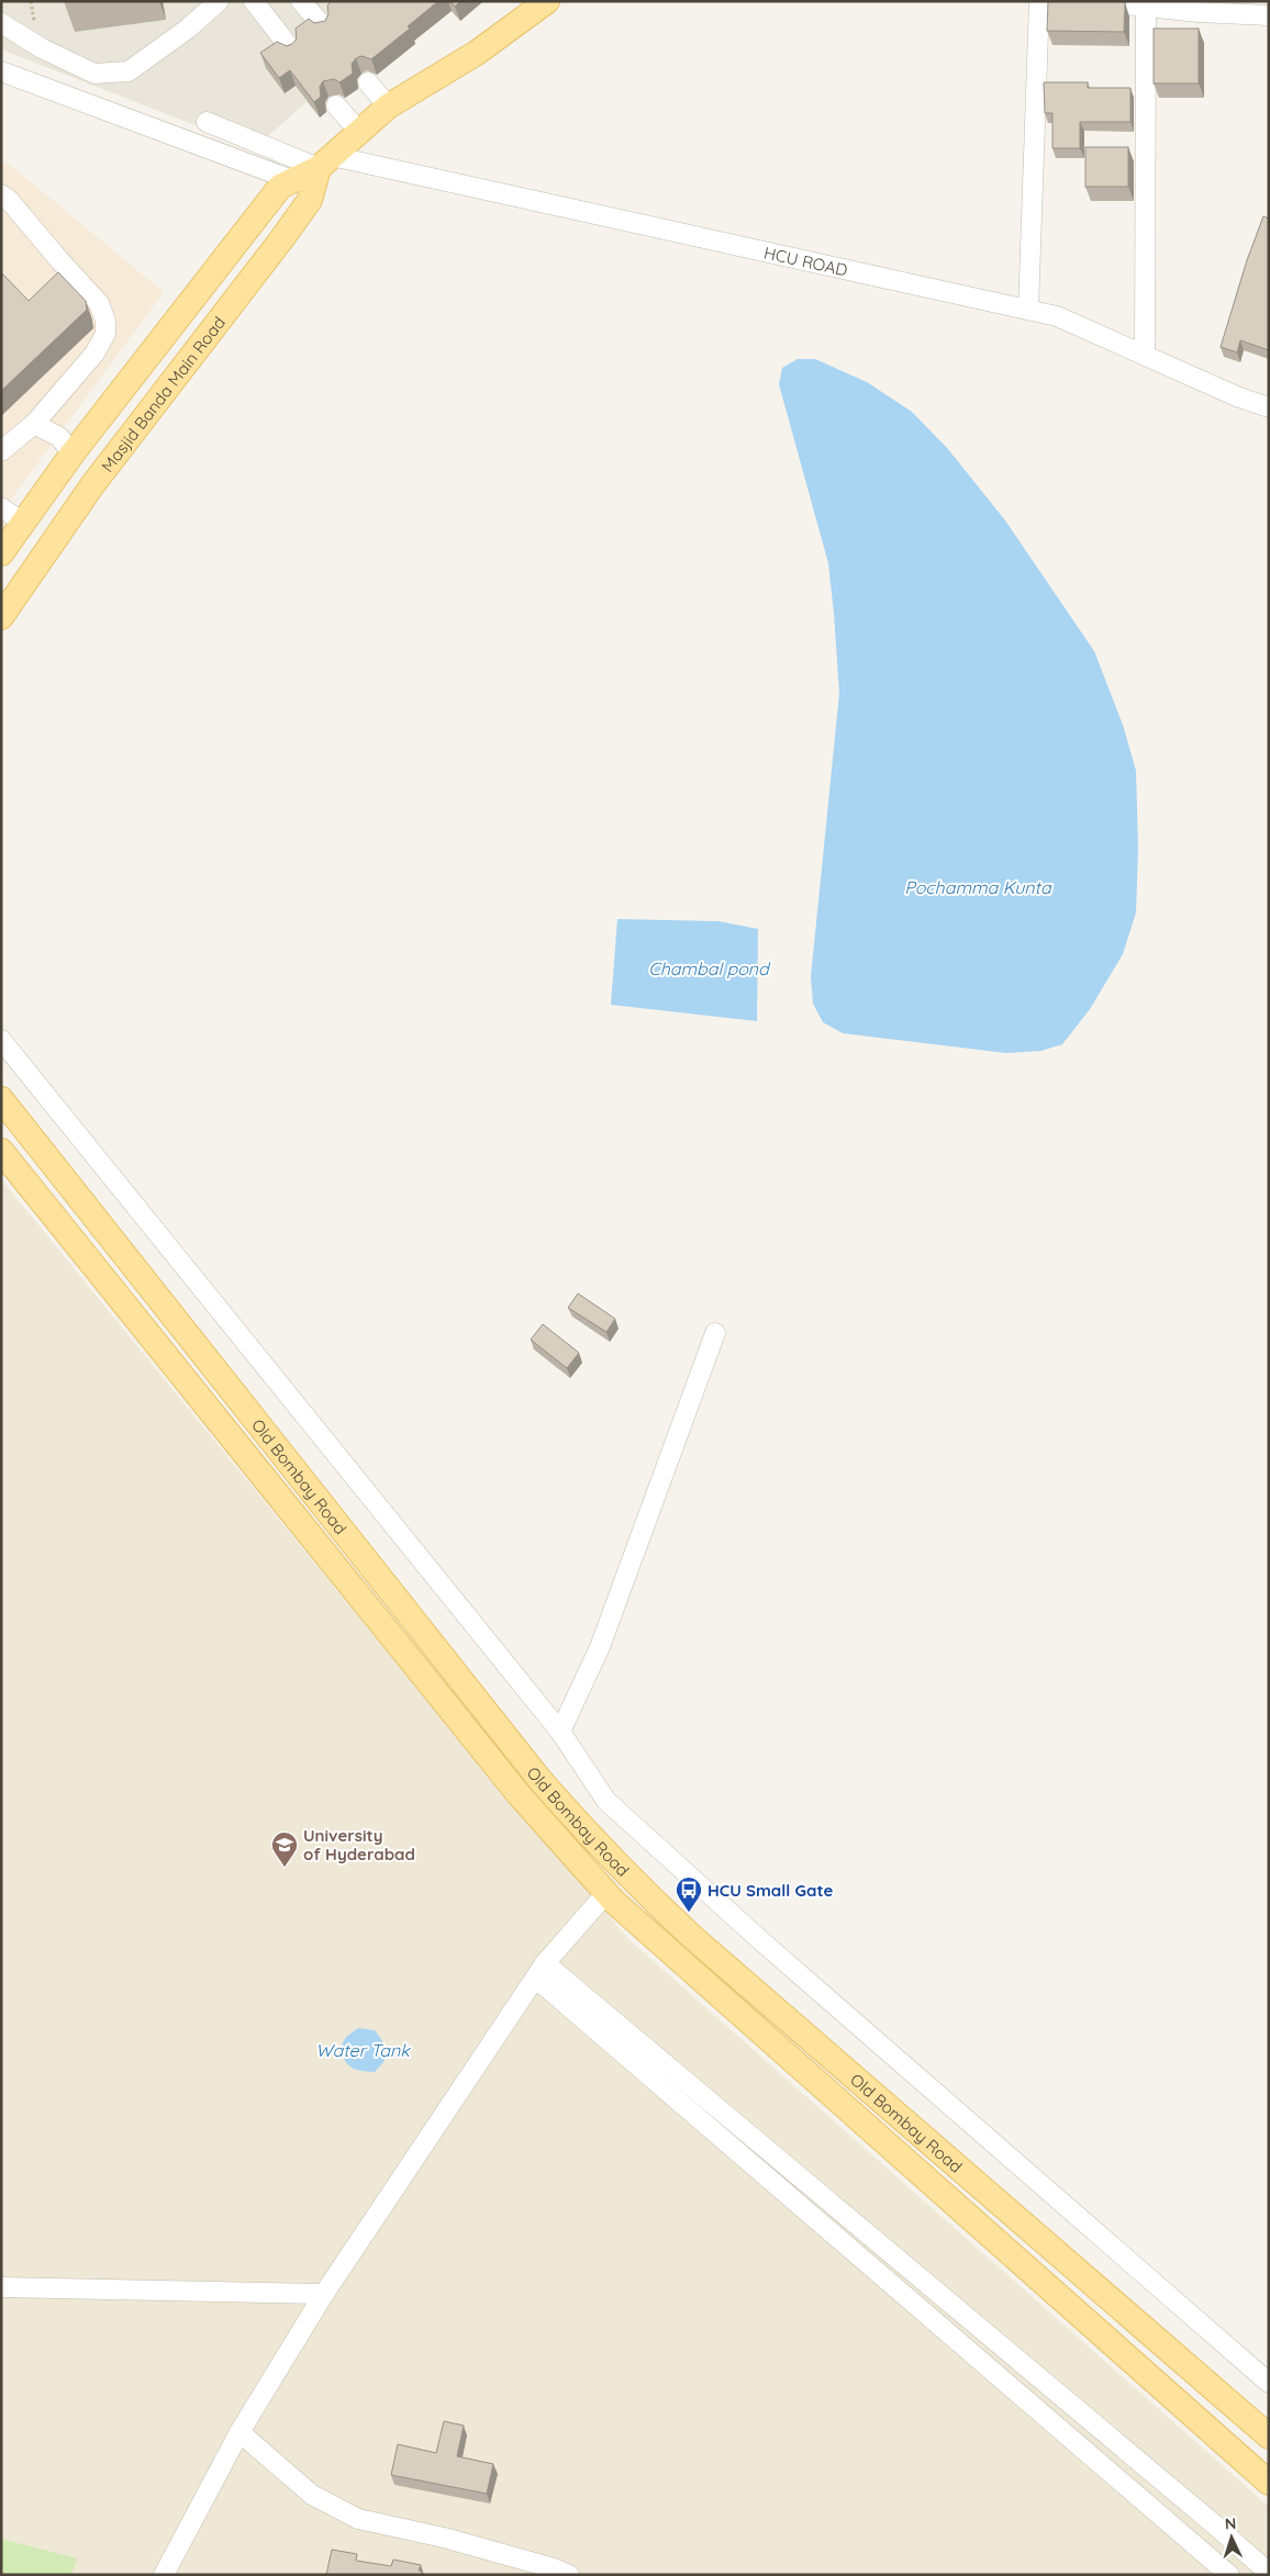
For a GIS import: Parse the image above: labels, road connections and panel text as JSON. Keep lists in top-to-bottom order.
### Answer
{
  "streets": {
    "main road": ["Masjid Banda Main Road", "Old Bombay Road"],
    "street": ["HCU ROAD"]
  },
  "crossings": [
    ["HCU ROAD", "Masjid Banda Main Road"]
  ],
  "water": ["Pochamma Kunta", "Chambal pond", "Water Tank"],
  "places": {
    "school or university": ["University of Hyderabad"],
    "bus stop": ["HCU Small Gate"]
  },
  "north": "top"
}
